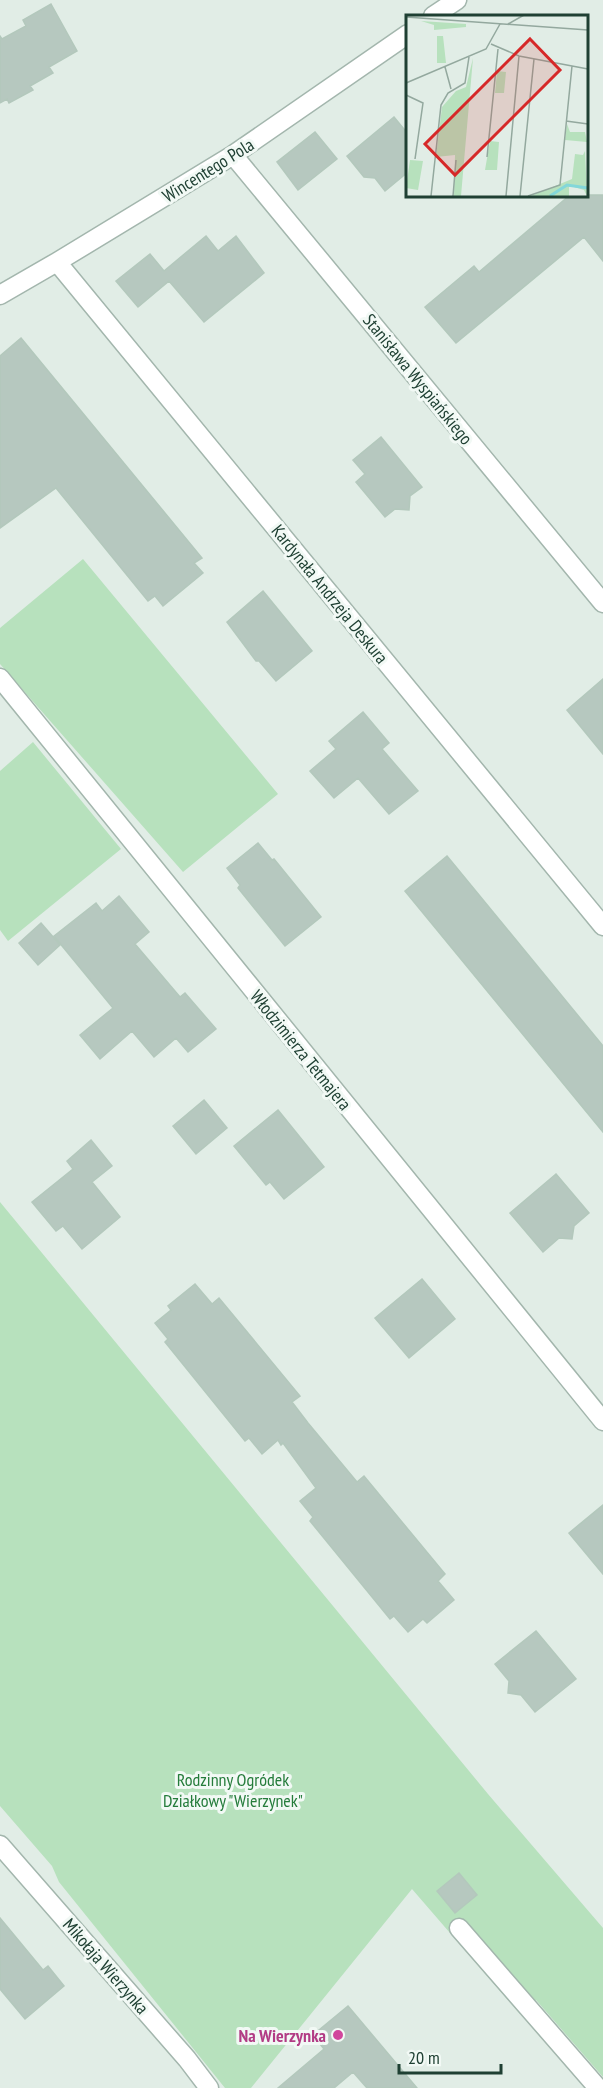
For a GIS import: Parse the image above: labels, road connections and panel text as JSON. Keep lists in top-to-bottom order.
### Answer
{
  "streets": {
    "street": [
      "Wincentego Pola",
      "Stanisława Wyspiańskiego",
      "Kardynała Andrzeja Deskura",
      "Włodzimierza Tetmajera",
      "Mikołaja Wierzynka"
    ]
  },
  "crossings": [
    ["Wincentego Pola", "Stanisława Wyspiańskiego"],
    ["Wincentego Pola", "Kardynała Andrzeja Deskura"]
  ],
  "parks": ["Rodzinny Ogródek Działkowy \"Wierzynek\""],
  "places": ["Na Wierzynka"],
  "scale_bar": "20 m"
}
